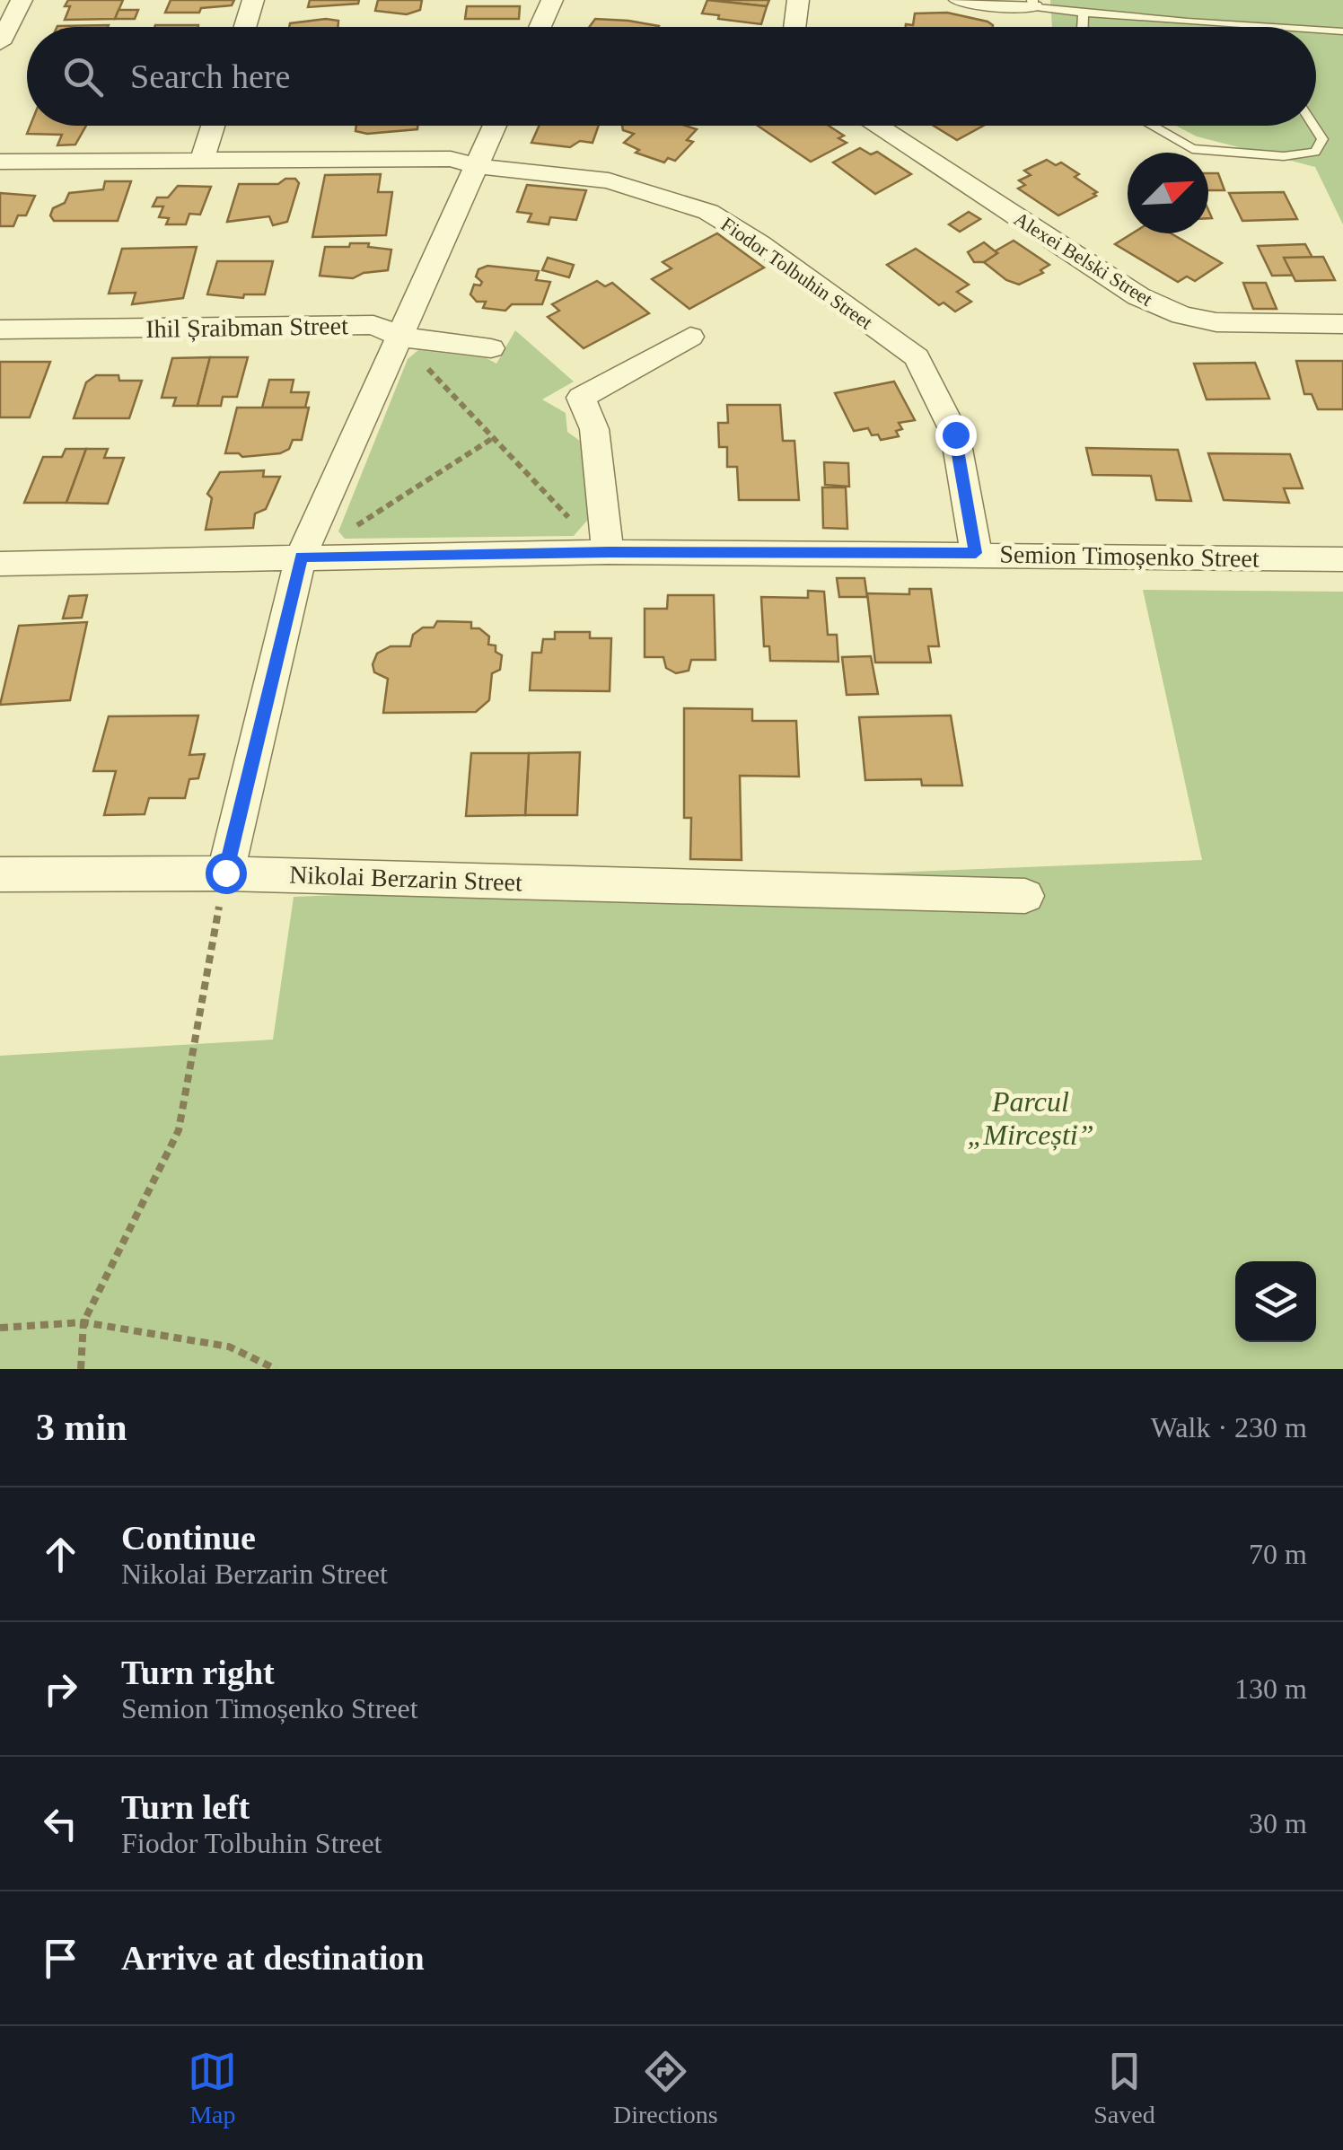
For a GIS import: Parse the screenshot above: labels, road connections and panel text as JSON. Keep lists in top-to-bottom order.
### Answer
{
  "streets": {
    "street": [
      "Alexei Belski Street",
      "Fiodor Tolbuhin Street",
      "Ihil Șraibman Street",
      "Semion Timoșenko Street",
      "Nikolai Berzarin Street"
    ]
  },
  "crossings": [
    ["Fiodor Tolbuhin Street", "Semion Timoșenko Street"]
  ],
  "parks": ["Parcul „Mircești”"],
  "north": "top right",
  "page": {
    "search": "Search here",
    "heading": ["3 min", "Walk · 230 m"],
    "list": [
      ["Continue", "Nikolai Berzarin Street", "70 m"],
      ["Turn right", "Semion Timoșenko Street", "130 m"],
      ["Turn left", "Fiodor Tolbuhin Street", "30 m"],
      "Arrive at destination"
    ],
    "nav": ["Map", "Directions", "Saved"]
  }
}
